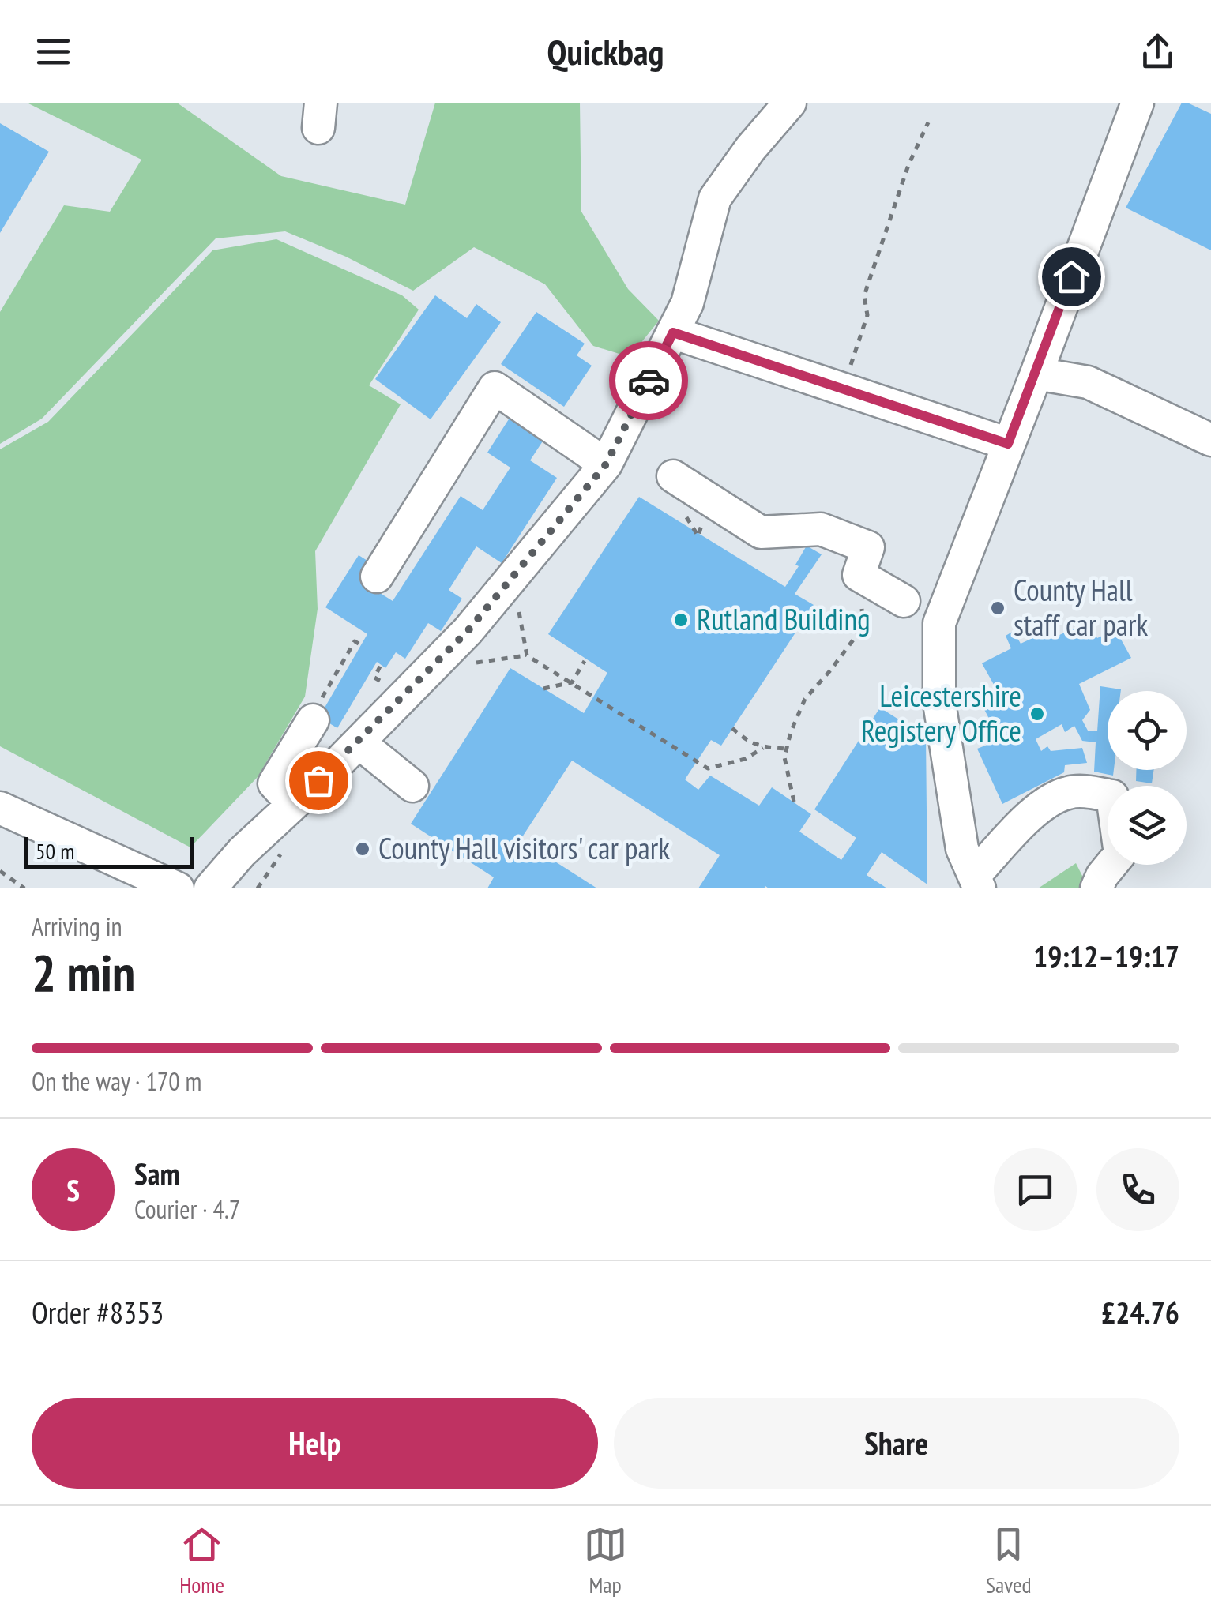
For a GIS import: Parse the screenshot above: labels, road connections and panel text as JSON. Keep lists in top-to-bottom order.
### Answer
{
  "places": [
    "County Hall staff car park",
    "Rutland Building",
    "Leicestershire Registery Office",
    "County Hall visitors' car park"
  ],
  "scale_bar": "50 m",
  "page": {
    "header": "Quickbag",
    "scale": "50 m",
    "heading": ["2 min", "Arriving in", "19:12–19:17"],
    "panel": [
      "Sam",
      "Courier · 4.7",
      "Order #8353",
      "£24.76"
    ],
    "bar": "On the way · 170 m",
    "round": "S",
    "buttons": ["Help", "Share"],
    "tabs": ["Home", "Map", "Saved"]
  }
}
